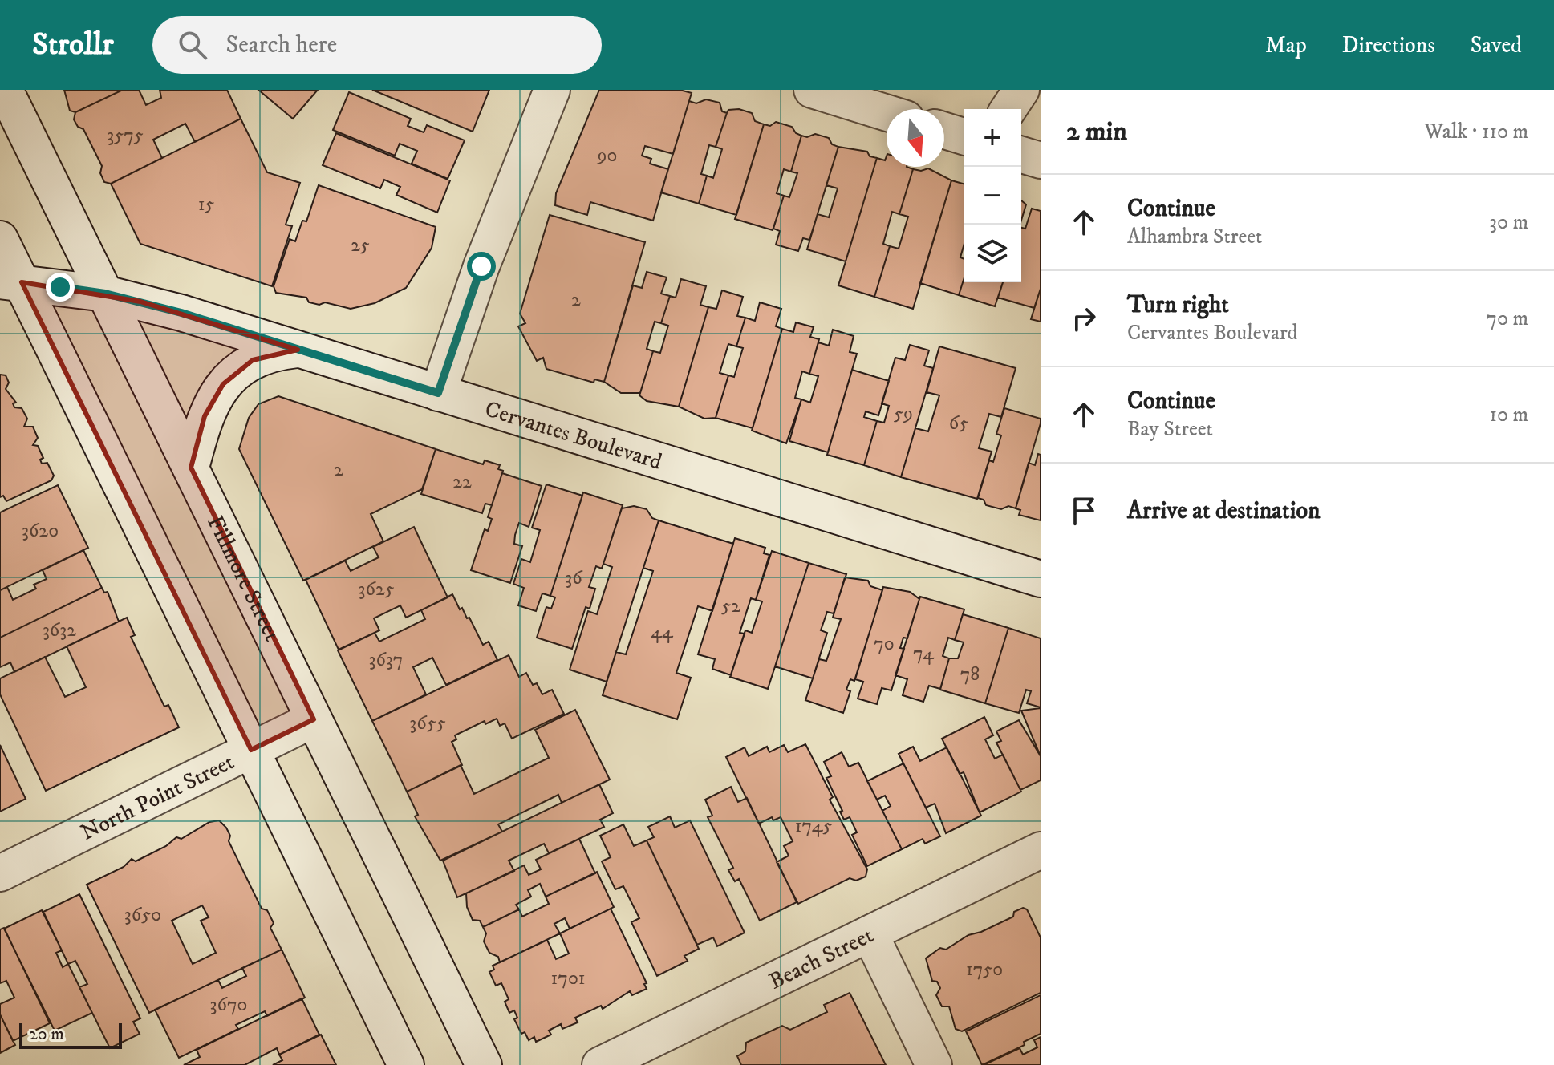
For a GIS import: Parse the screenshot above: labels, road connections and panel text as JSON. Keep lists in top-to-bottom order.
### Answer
{
  "streets": {
    "street": [
      "Cervantes Boulevard",
      "Fillmore Street",
      "North Point Street",
      "Beach Street"
    ]
  },
  "crossings": [
    ["Cervantes Boulevard", "Fillmore Street"],
    ["Fillmore Street", "North Point Street"]
  ],
  "house_numbers": [
    "3575",
    "90",
    "15",
    "25",
    "2",
    "59",
    "65",
    "2",
    "22",
    "3620",
    "36",
    "3625",
    "52",
    "3632",
    "44",
    "70",
    "74",
    "3637",
    "78",
    "3655",
    "1745",
    "3650",
    "1750",
    "1701",
    "3670"
  ],
  "scale_bar": "20 m",
  "north": "bottom",
  "page": {
    "header": "Strollr",
    "search": "Search here",
    "nav": ["Map", "Directions", "Saved"],
    "heading": ["2 min", "Walk · 110 m"],
    "map_buttons": ["+", "−"],
    "list": [
      ["Continue", "Alhambra Street", "30 m"],
      ["Turn right", "Cervantes Boulevard", "70 m"],
      ["Continue", "Bay Street", "10 m"],
      "Arrive at destination"
    ],
    "scale": "20 m"
  }
}
